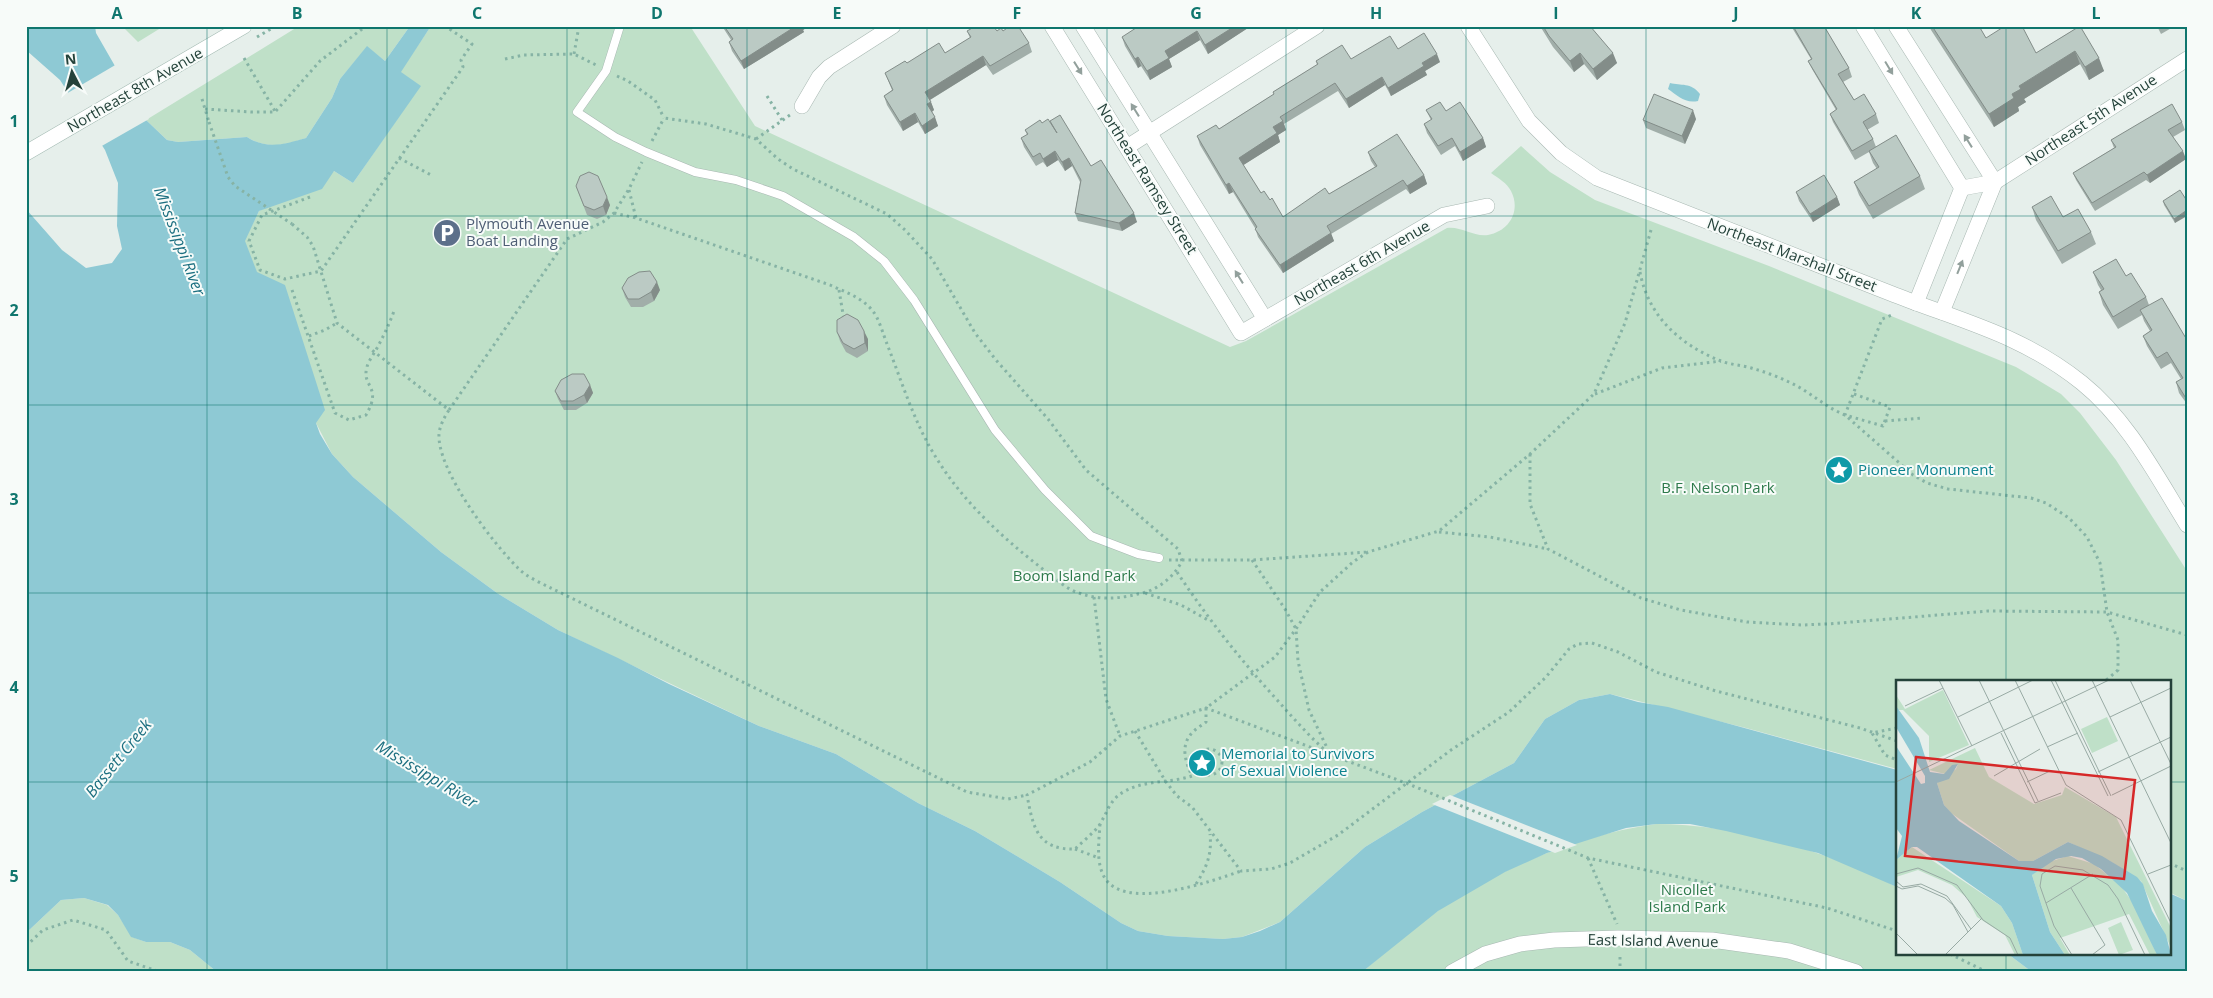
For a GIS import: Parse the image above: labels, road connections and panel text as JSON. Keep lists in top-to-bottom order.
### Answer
{
  "streets": {
    "street": [
      "Northeast 8th Avenue",
      "Northeast 5th Avenue",
      "Northeast Ramsey Street",
      "Northeast Marshall Street",
      "Northeast 6th Avenue",
      "East Island Avenue"
    ]
  },
  "crossings": [
    ["Northeast Ramsey Street", "Northeast 6th Avenue"]
  ],
  "water": ["Mississippi River", "Bassett Creek"],
  "parks": ["B.F. Nelson Park", "Boom Island Park", "Nicollet Island Park"],
  "places": {
    "parking": ["Plymouth Avenue Boat Landing"],
    "place": ["Pioneer Monument", "Memorial to Survivors of Sexual Violence"]
  },
  "north": "top",
  "grid": {
    "columns": [
      "A",
      "B",
      "C",
      "D",
      "E",
      "F",
      "G",
      "H",
      "I",
      "J",
      "K",
      "L"
    ],
    "rows": [
      "1",
      "2",
      "3",
      "4",
      "5"
    ]
  }
}
